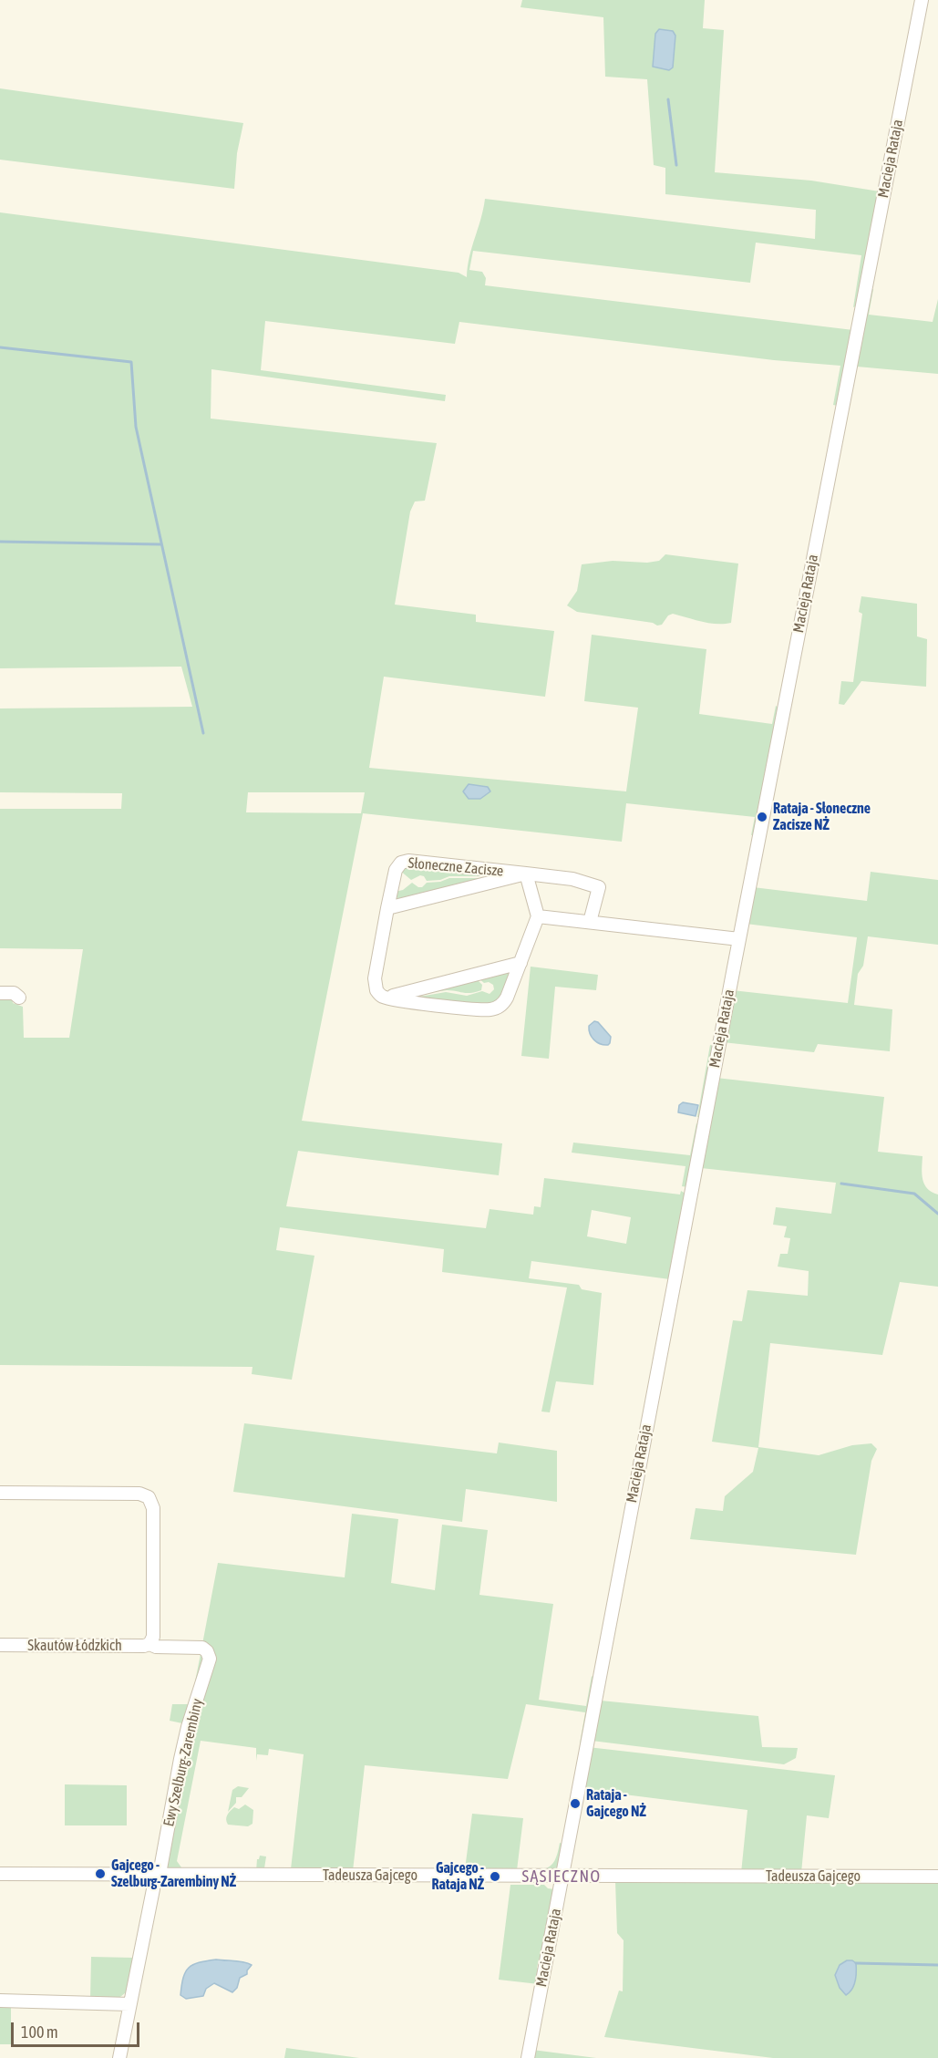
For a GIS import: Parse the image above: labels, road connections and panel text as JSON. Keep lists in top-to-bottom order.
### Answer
{
  "streets": {
    "street": [
      "Macieja Rataja",
      "Słoneczne Zacisze",
      "Skautów Łódzkich",
      "Ewy Szelburg-Zarembiny",
      "Tadeusza Gajcego"
    ]
  },
  "crossings": [
    ["Macieja Rataja", "Tadeusza Gajcego"],
    ["Skautów Łódzkich", "Ewy Szelburg-Zarembiny"],
    ["Ewy Szelburg-Zarembiny", "Tadeusza Gajcego"]
  ],
  "districts": ["SĄSIECZNO"],
  "places": [
    "Rataja - Słoneczne Zacisze NŻ",
    "Rataja - Gajcego NŻ",
    "Gajcego - Szelburg-Zarembiny NŻ",
    "Gajcego - Rataja NŻ"
  ],
  "scale_bar": "100 m"
}
